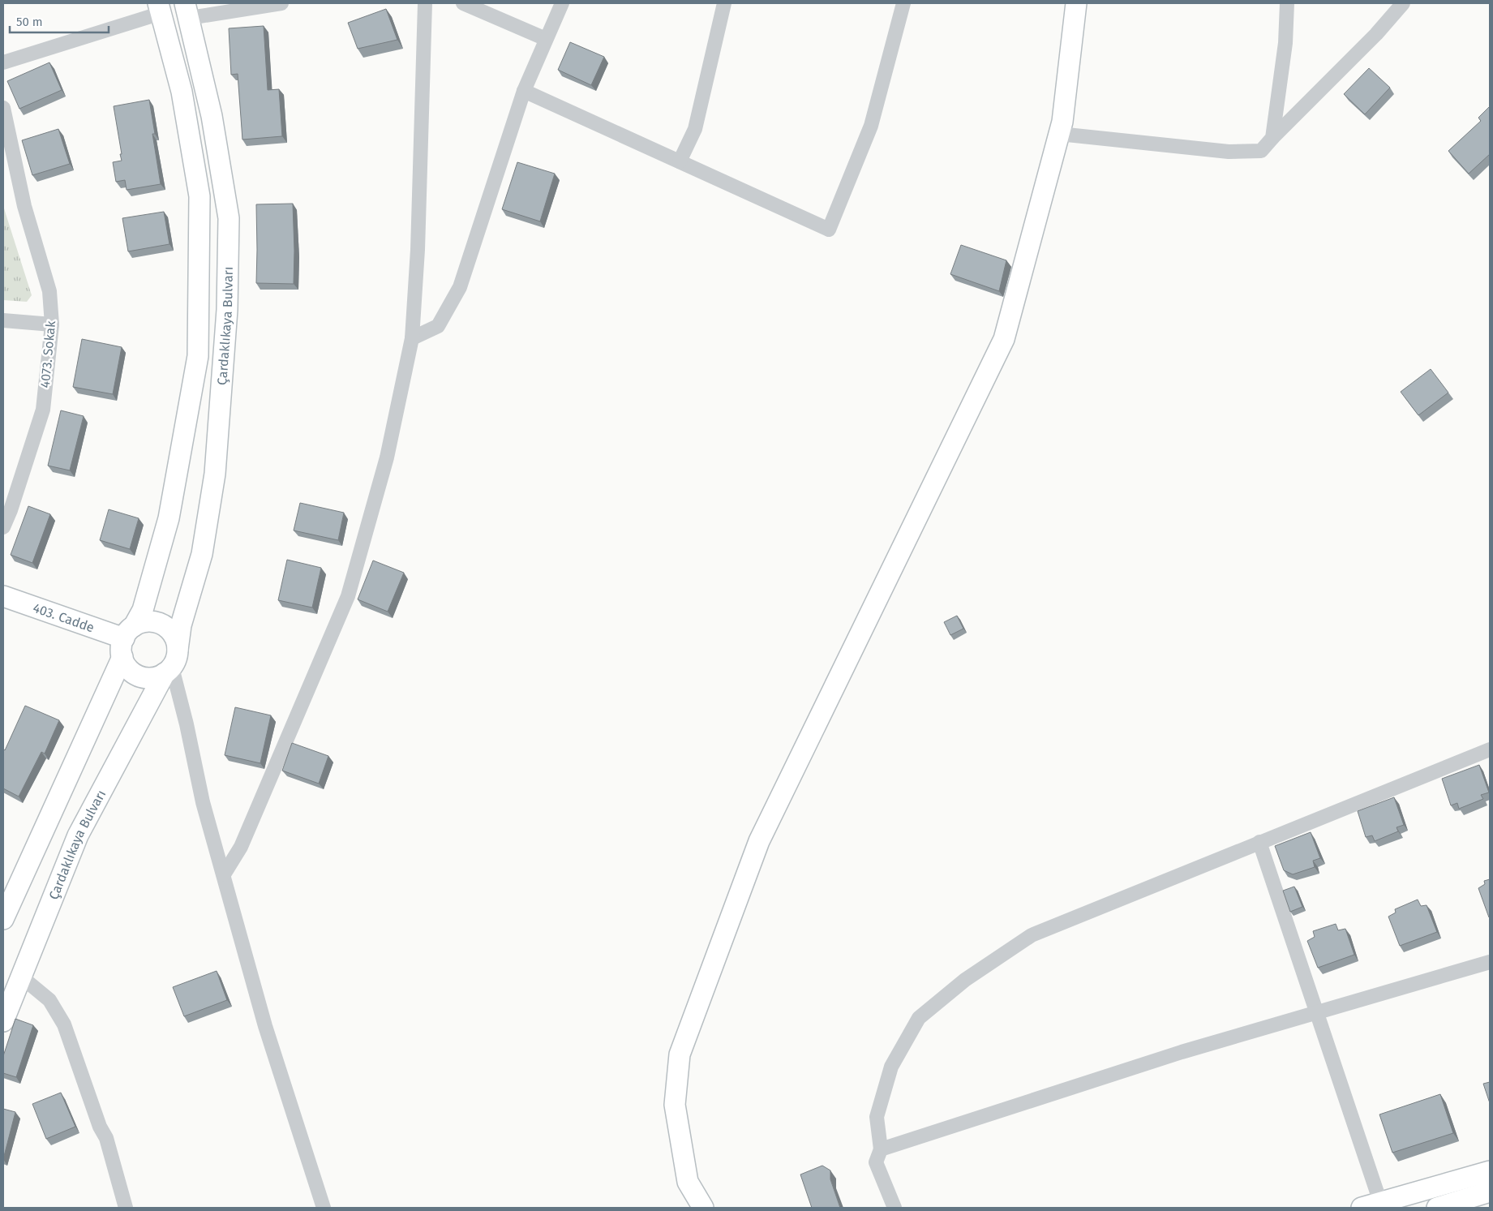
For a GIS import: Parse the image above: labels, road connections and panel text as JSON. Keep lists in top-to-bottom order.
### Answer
{
  "streets": {
    "main road": ["Çardaklıkaya Bulvarı", "403. Cadde"],
    "street": ["4073. Sokak"]
  },
  "crossings": [
    ["Çardaklıkaya Bulvarı", "403. Cadde"]
  ],
  "scale_bar": "50 m"
}
